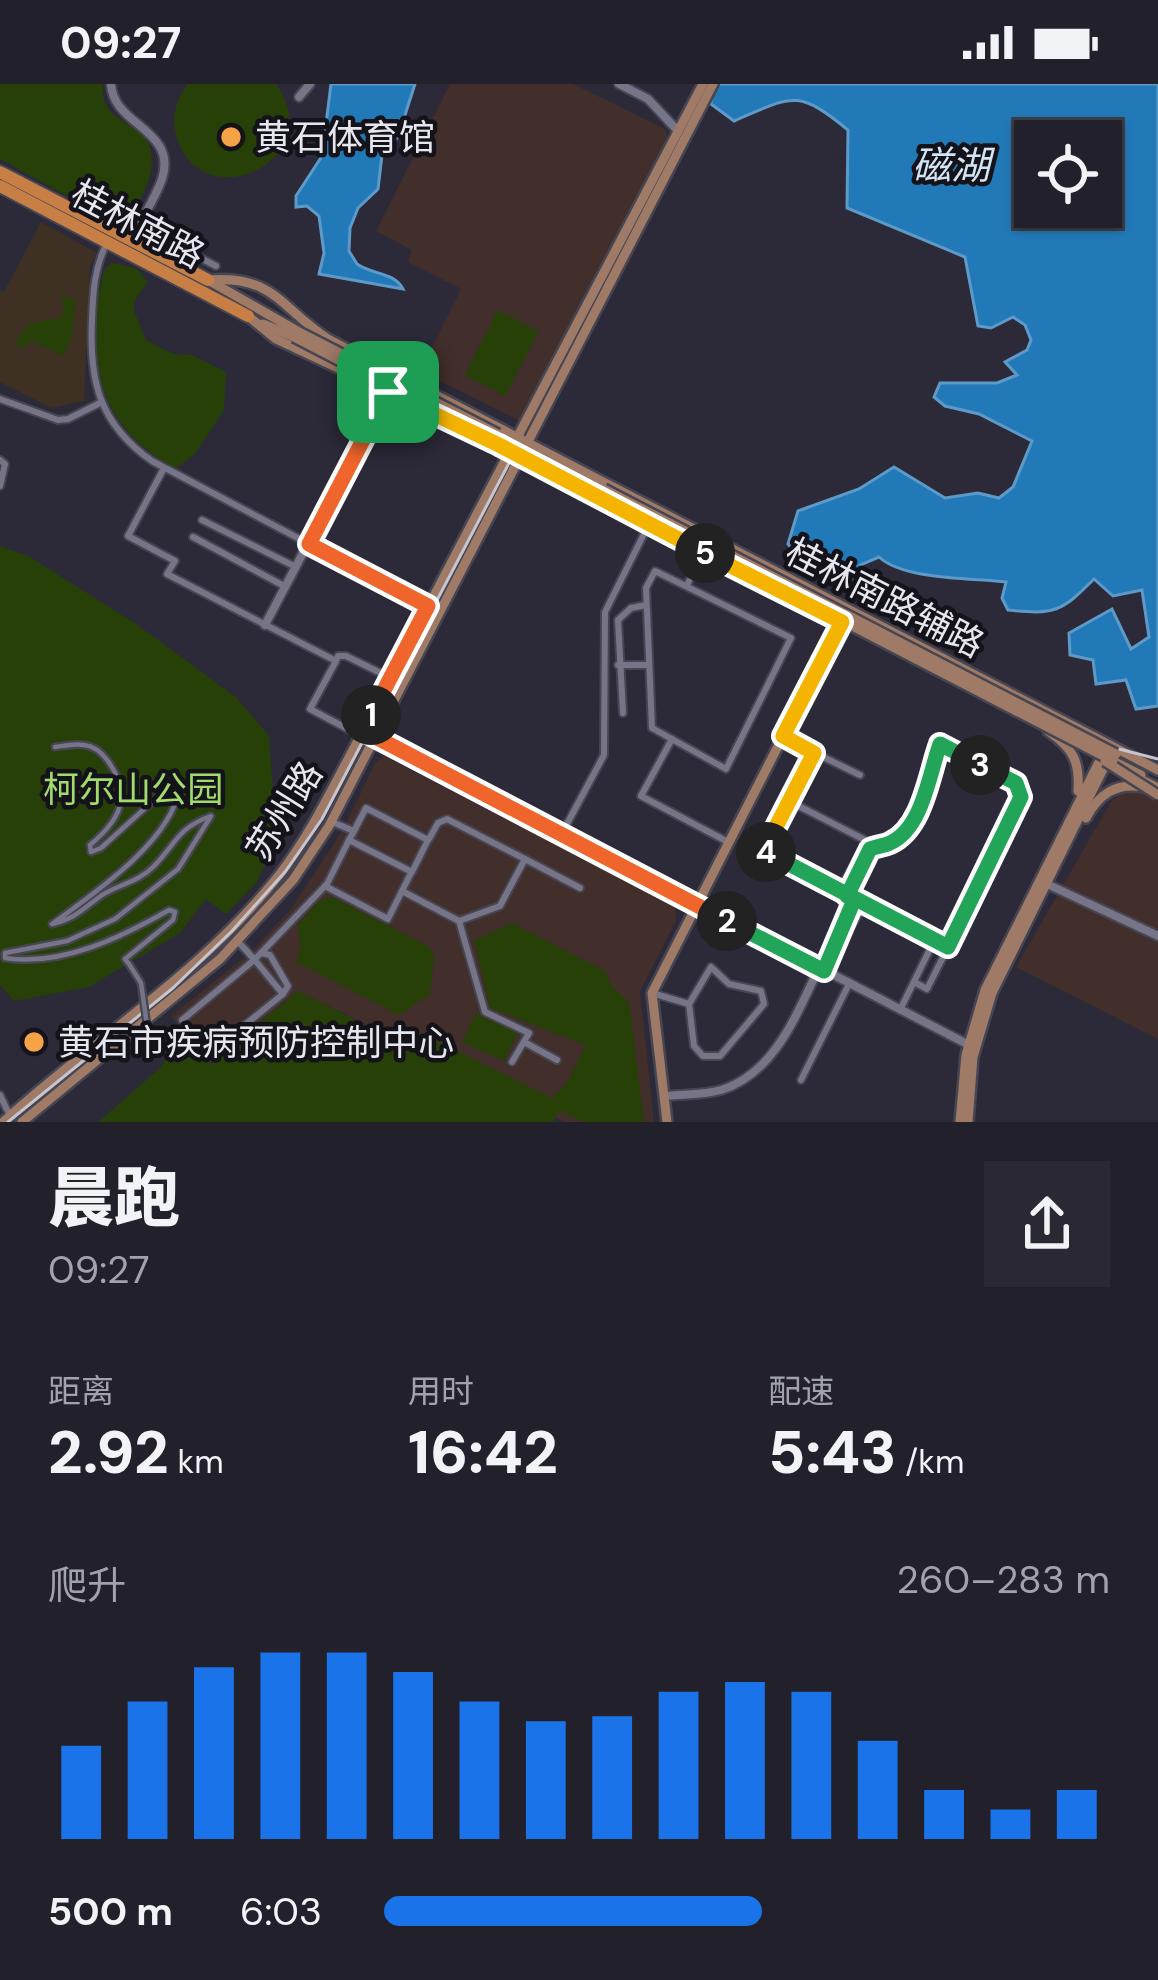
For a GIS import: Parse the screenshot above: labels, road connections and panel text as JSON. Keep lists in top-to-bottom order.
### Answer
{
  "streets": {
    "main road": ["桂林南路", "桂林南路辅路", "苏州路"]
  },
  "crossings": [
    ["桂林南路", "桂林南路辅路"],
    ["桂林南路辅路", "苏州路"]
  ],
  "water": ["磁湖"],
  "parks": ["柯尔山公园"],
  "places": ["黄石体育馆", "黄石市疾病预防控制中心"],
  "page": {
    "status": "09:27",
    "pins": [
      "5",
      "1",
      "3",
      "4",
      "2"
    ],
    "heading": ["晨跑", "09:27"],
    "stats": [
      ["距离", "2.92 km"],
      ["用时", "16:42"],
      ["配速", "5:43 /km"]
    ],
    "chart": ["爬升", "260–283 m"],
    "list": [
      {
        "name": "500 m",
        "note": "6:03"
      }
    ]
  }
}
